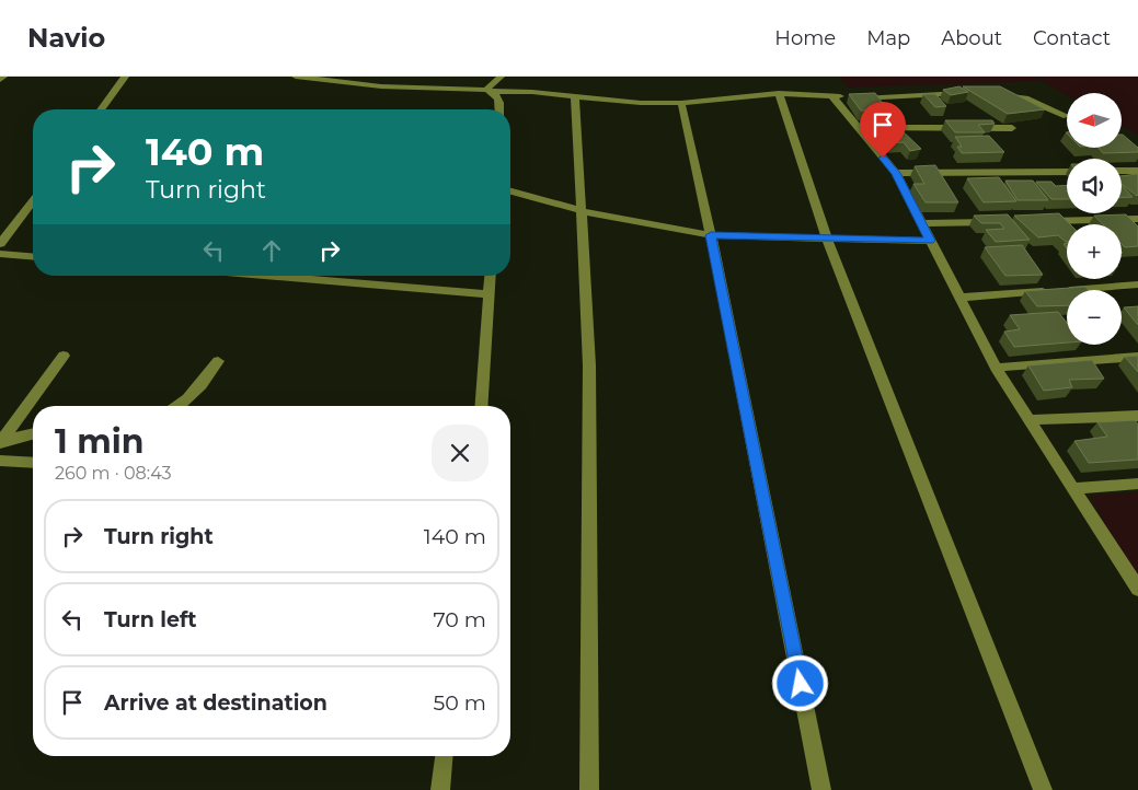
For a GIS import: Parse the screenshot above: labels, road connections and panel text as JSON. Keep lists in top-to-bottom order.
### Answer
{
  "north": "left",
  "page": {
    "header": "Navio",
    "nav": [
      "Home",
      "Map",
      "About",
      "Contact"
    ],
    "map_buttons": ["+", "−"],
    "turn": ["140 m", "Turn right"],
    "heading": ["1 min", "260 m · 08:43"],
    "list": [
      {
        "name": "Turn right",
        "value": "140 m"
      },
      {
        "name": "Turn left",
        "value": "70 m"
      },
      {
        "name": "Arrive at destination",
        "value": "50 m"
      }
    ]
  }
}
